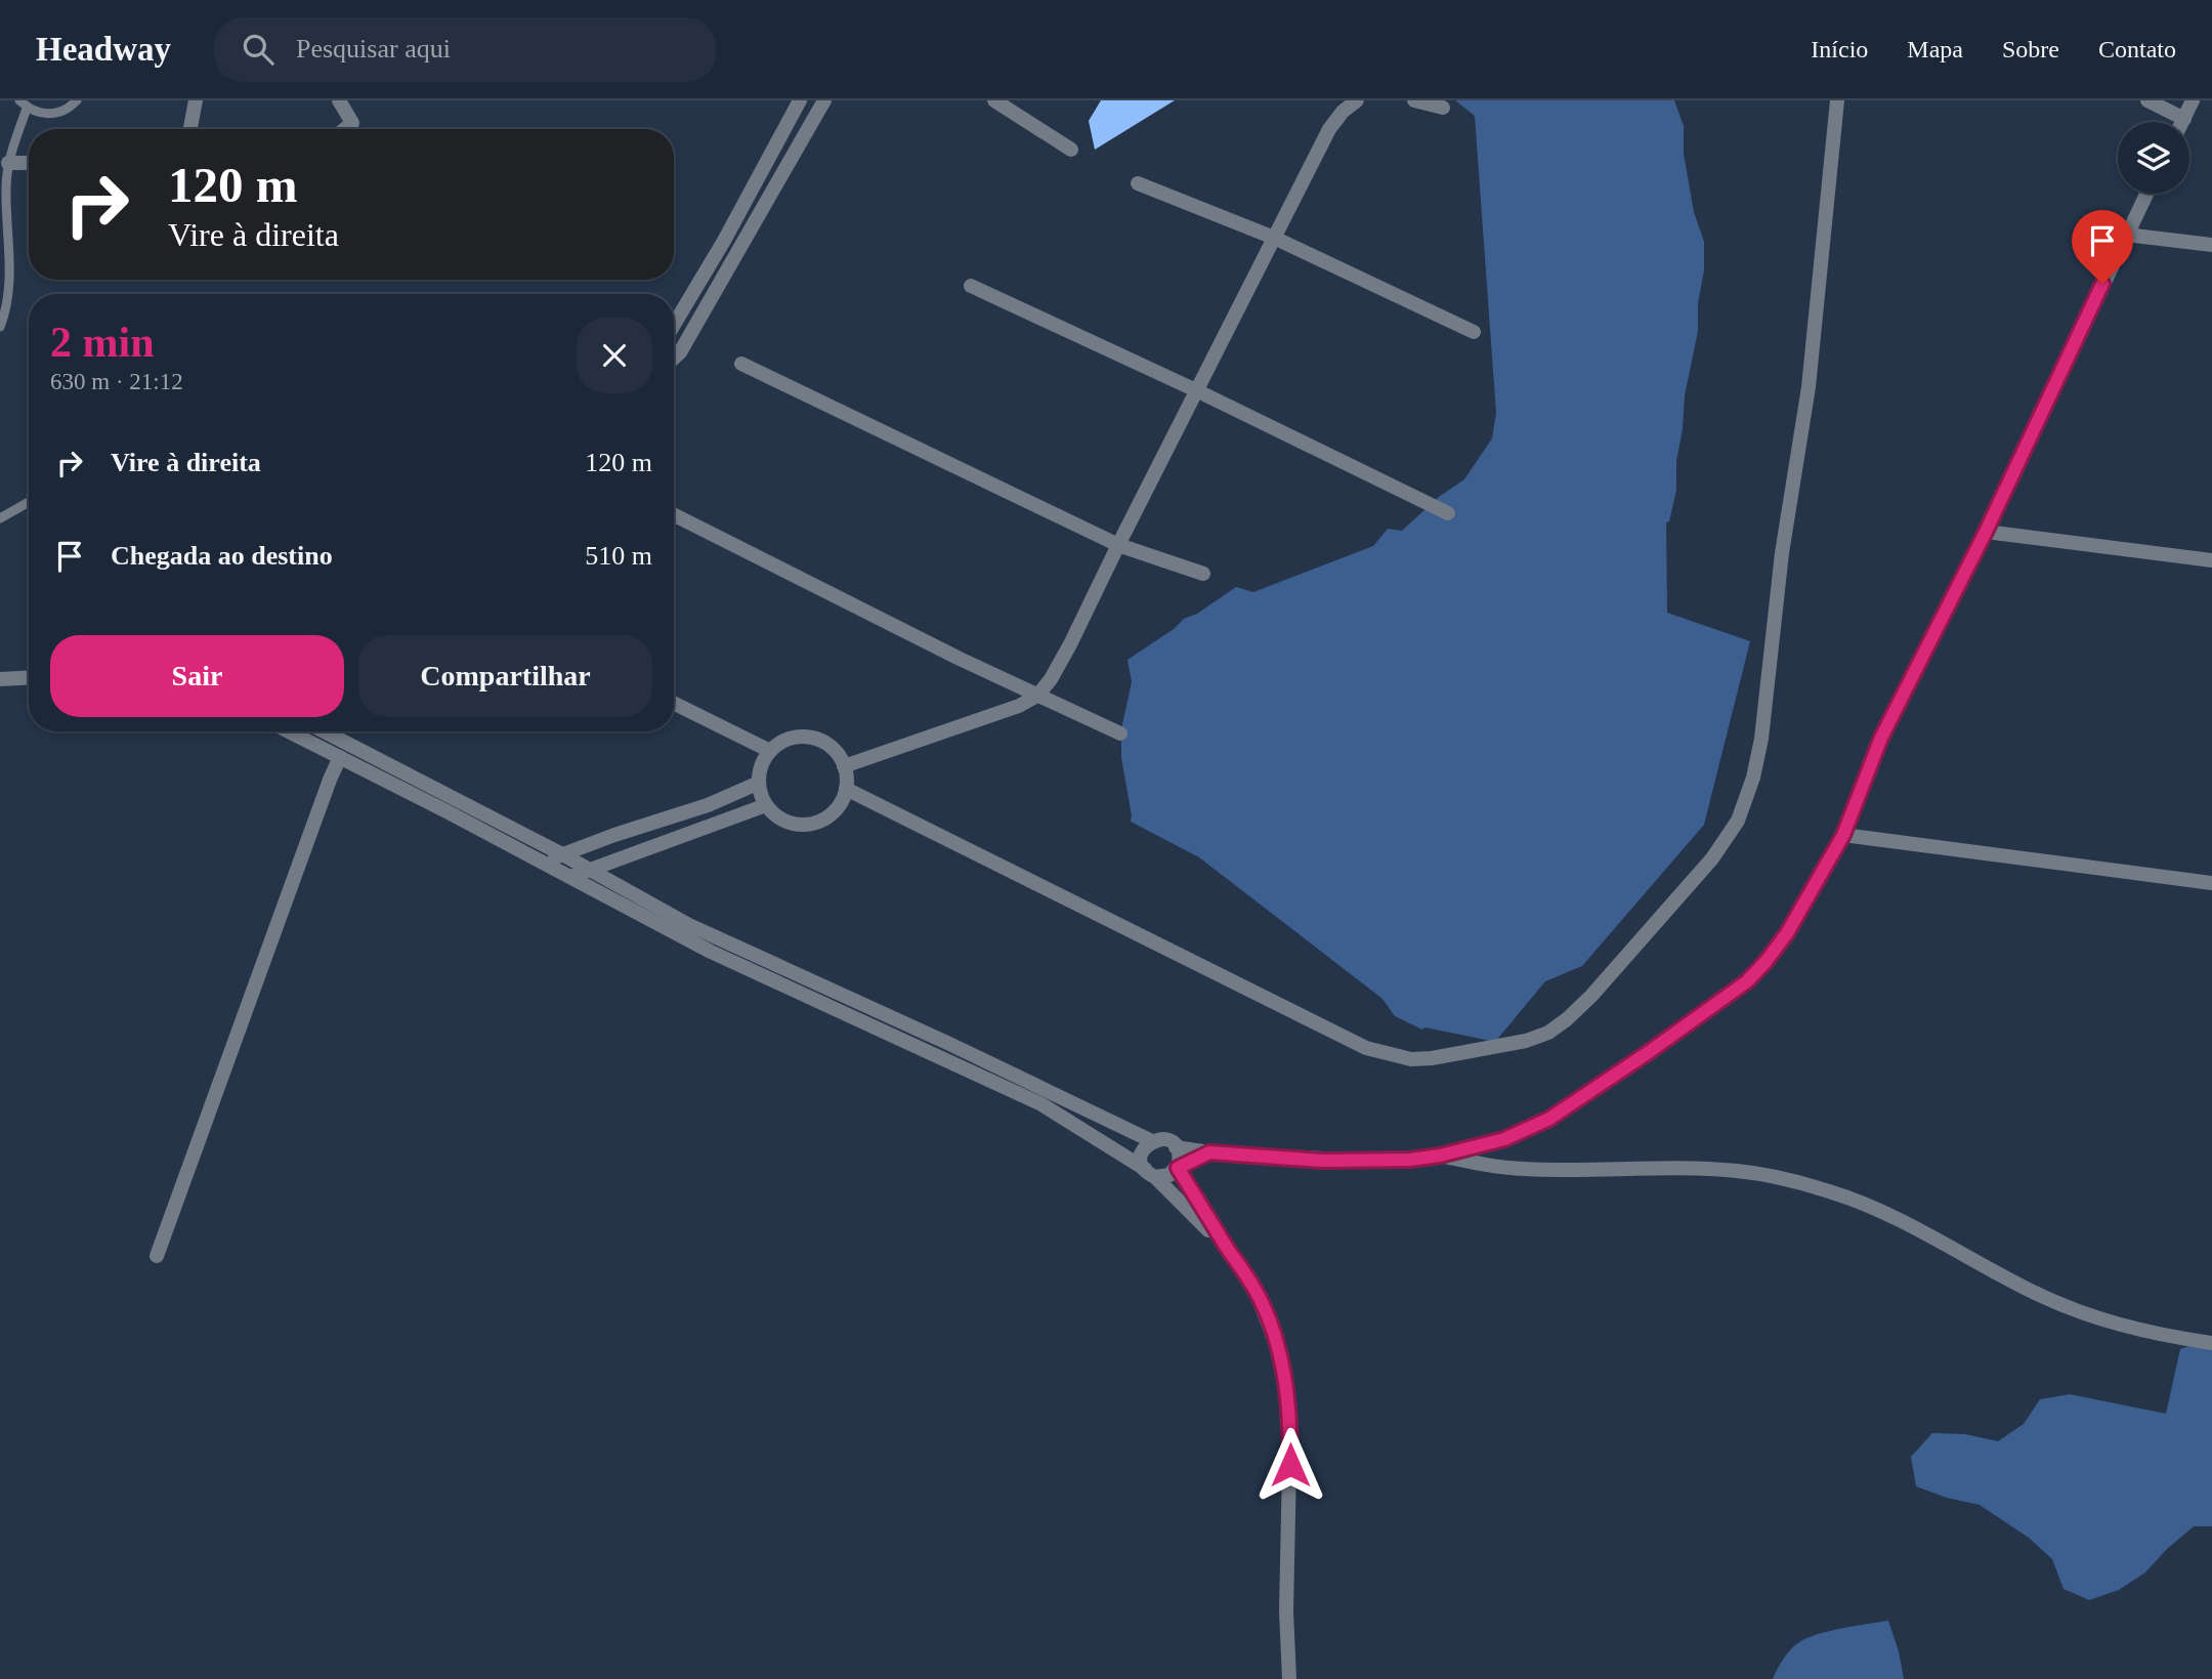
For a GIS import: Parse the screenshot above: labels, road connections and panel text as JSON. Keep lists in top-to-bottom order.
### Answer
{
  "page": {
    "header": "Headway",
    "search": "Pesquisar aqui",
    "nav": [
      "Início",
      "Mapa",
      "Sobre",
      "Contato"
    ],
    "turn": ["120 m", "Vire à direita"],
    "heading": ["2 min", "630 m · 21:12"],
    "list": [
      {
        "name": "Vire à direita",
        "value": "120 m"
      },
      {
        "name": "Chegada ao destino",
        "value": "510 m"
      }
    ],
    "buttons": ["Sair", "Compartilhar"]
  }
}
